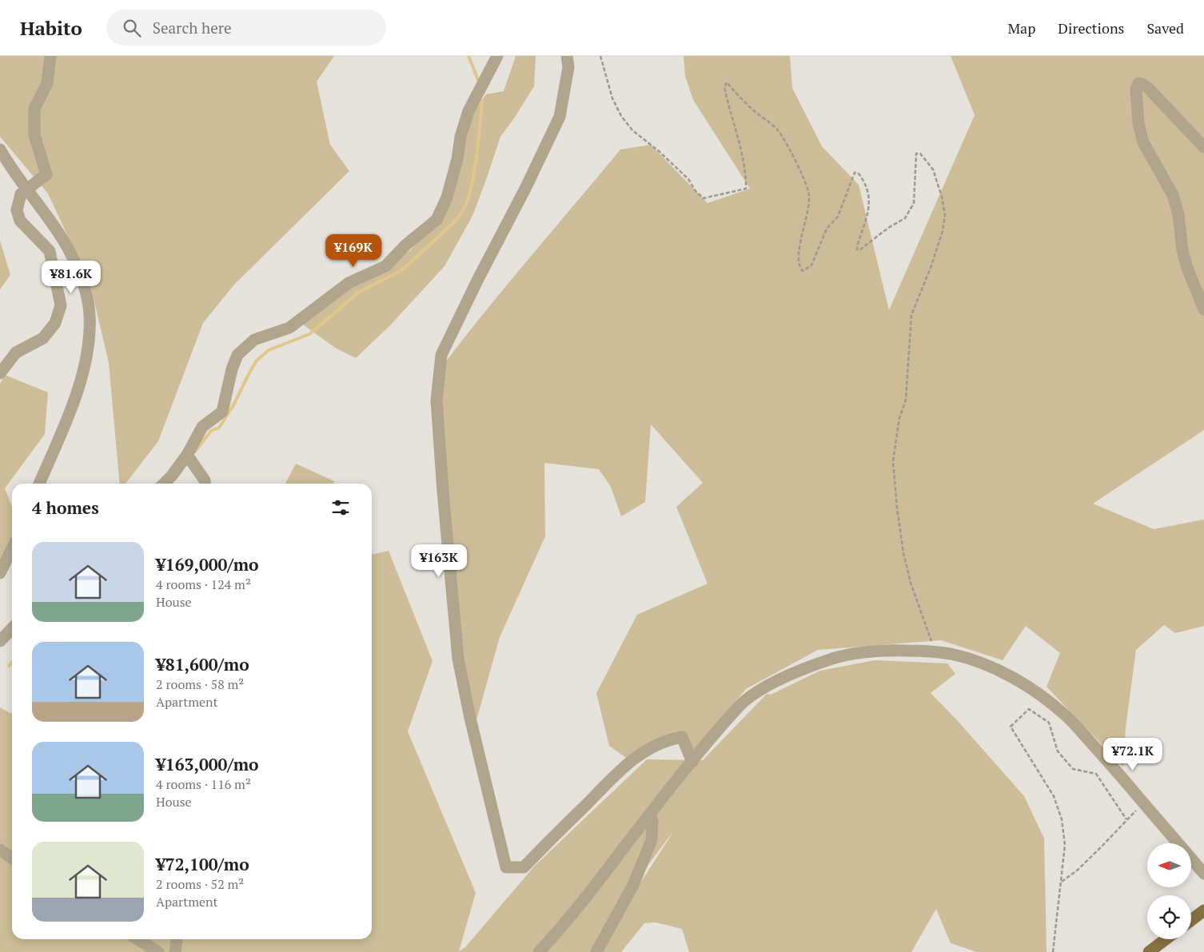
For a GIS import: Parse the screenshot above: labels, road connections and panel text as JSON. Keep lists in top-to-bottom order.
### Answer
{
  "north": "left",
  "page": {
    "header": "Habito",
    "search": "Search here",
    "nav": ["Map", "Directions", "Saved"],
    "price": [
      "¥169K",
      "¥81.6K",
      "¥163K",
      "¥72.1K"
    ],
    "heading": "4 homes",
    "list": [
      {
        "name": "¥169,000/mo",
        "note": "4 rooms · 124 m² · House"
      },
      {
        "name": "¥81,600/mo",
        "note": "2 rooms · 58 m² · Apartment"
      },
      {
        "name": "¥163,000/mo",
        "note": "4 rooms · 116 m² · House"
      },
      {
        "name": "¥72,100/mo",
        "note": "2 rooms · 52 m² · Apartment"
      }
    ]
  }
}
